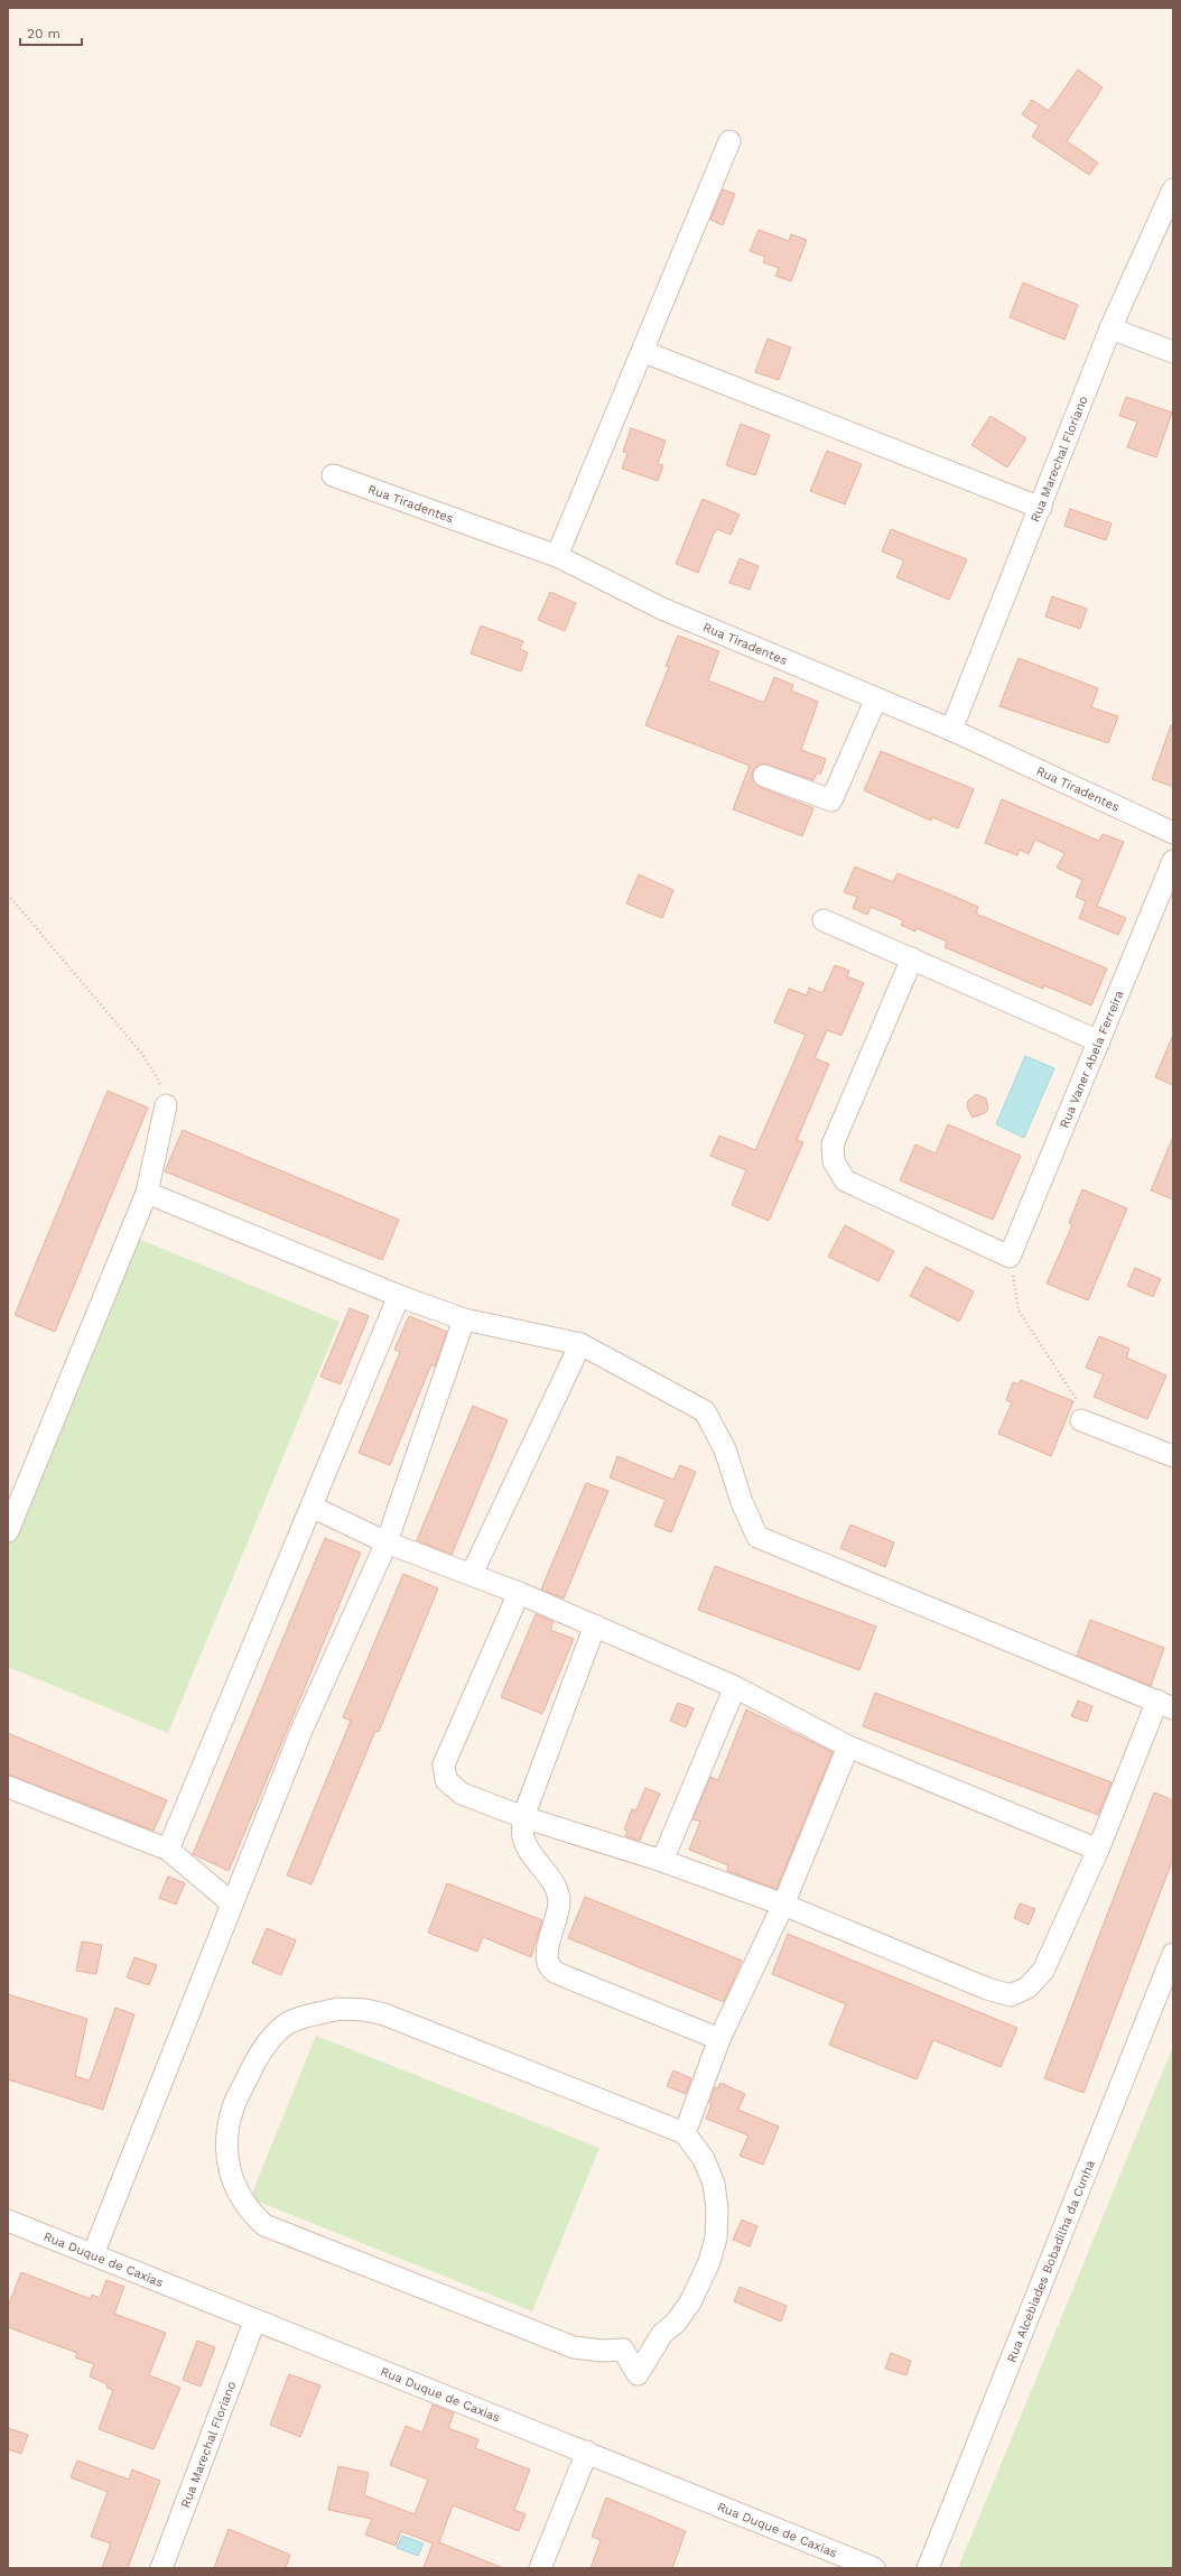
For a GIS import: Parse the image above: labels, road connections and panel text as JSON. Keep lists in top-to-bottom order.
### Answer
{
  "streets": {
    "street": [
      "Rua Marechal Floriano",
      "Rua Tiradentes",
      "Rua Vaner Abela Ferreira",
      "Rua Duque de Caxias",
      "Rua Alcebiades Bobadilha da Cunha"
    ]
  },
  "crossings": [
    ["Rua Marechal Floriano", "Rua Tiradentes"],
    ["Rua Marechal Floriano", "Rua Duque de Caxias"]
  ],
  "scale_bar": "20 m"
}
